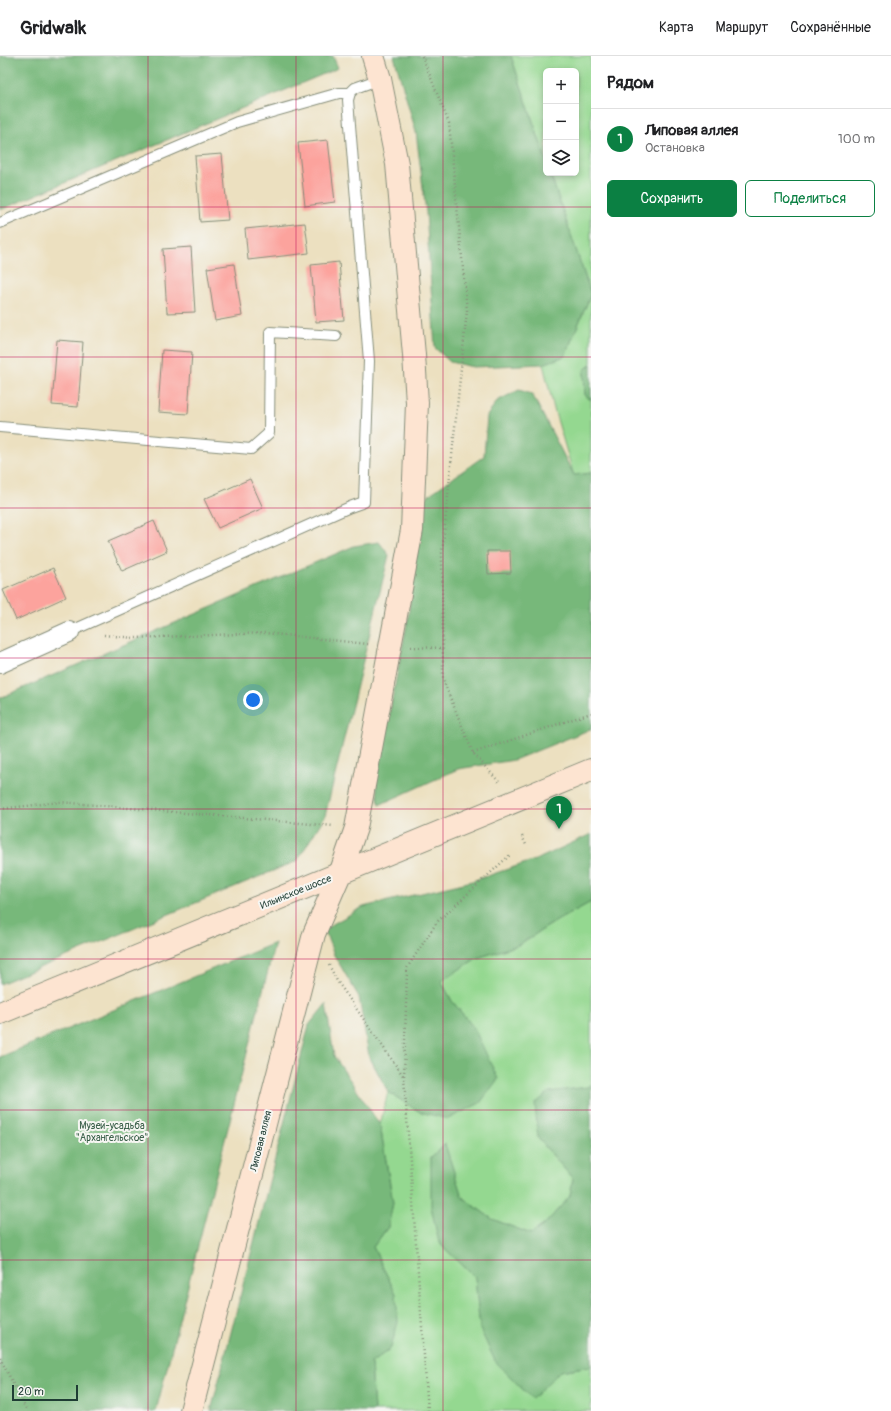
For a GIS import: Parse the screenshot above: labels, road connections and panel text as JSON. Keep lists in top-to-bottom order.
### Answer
{
  "streets": {
    "street": ["Ильинское шоссе", "Липовая аллея"]
  },
  "crossings": [
    ["Ильинское шоссе", "Липовая аллея"]
  ],
  "parks": ["Музей-усадьба \"Архангельское\""],
  "scale_bar": "20 m",
  "page": {
    "header": "Gridwalk",
    "nav": ["Карта", "Маршрут", "Сохранённые"],
    "heading": "Рядом",
    "map_buttons": ["+", "−"],
    "list": [
      {
        "mark": "1",
        "name": "Липовая аллея",
        "note": "Остановка",
        "value": "100 m"
      }
    ],
    "buttons": ["Сохранить", "Поделиться"],
    "pins": "1",
    "scale": "20 m"
  }
}
